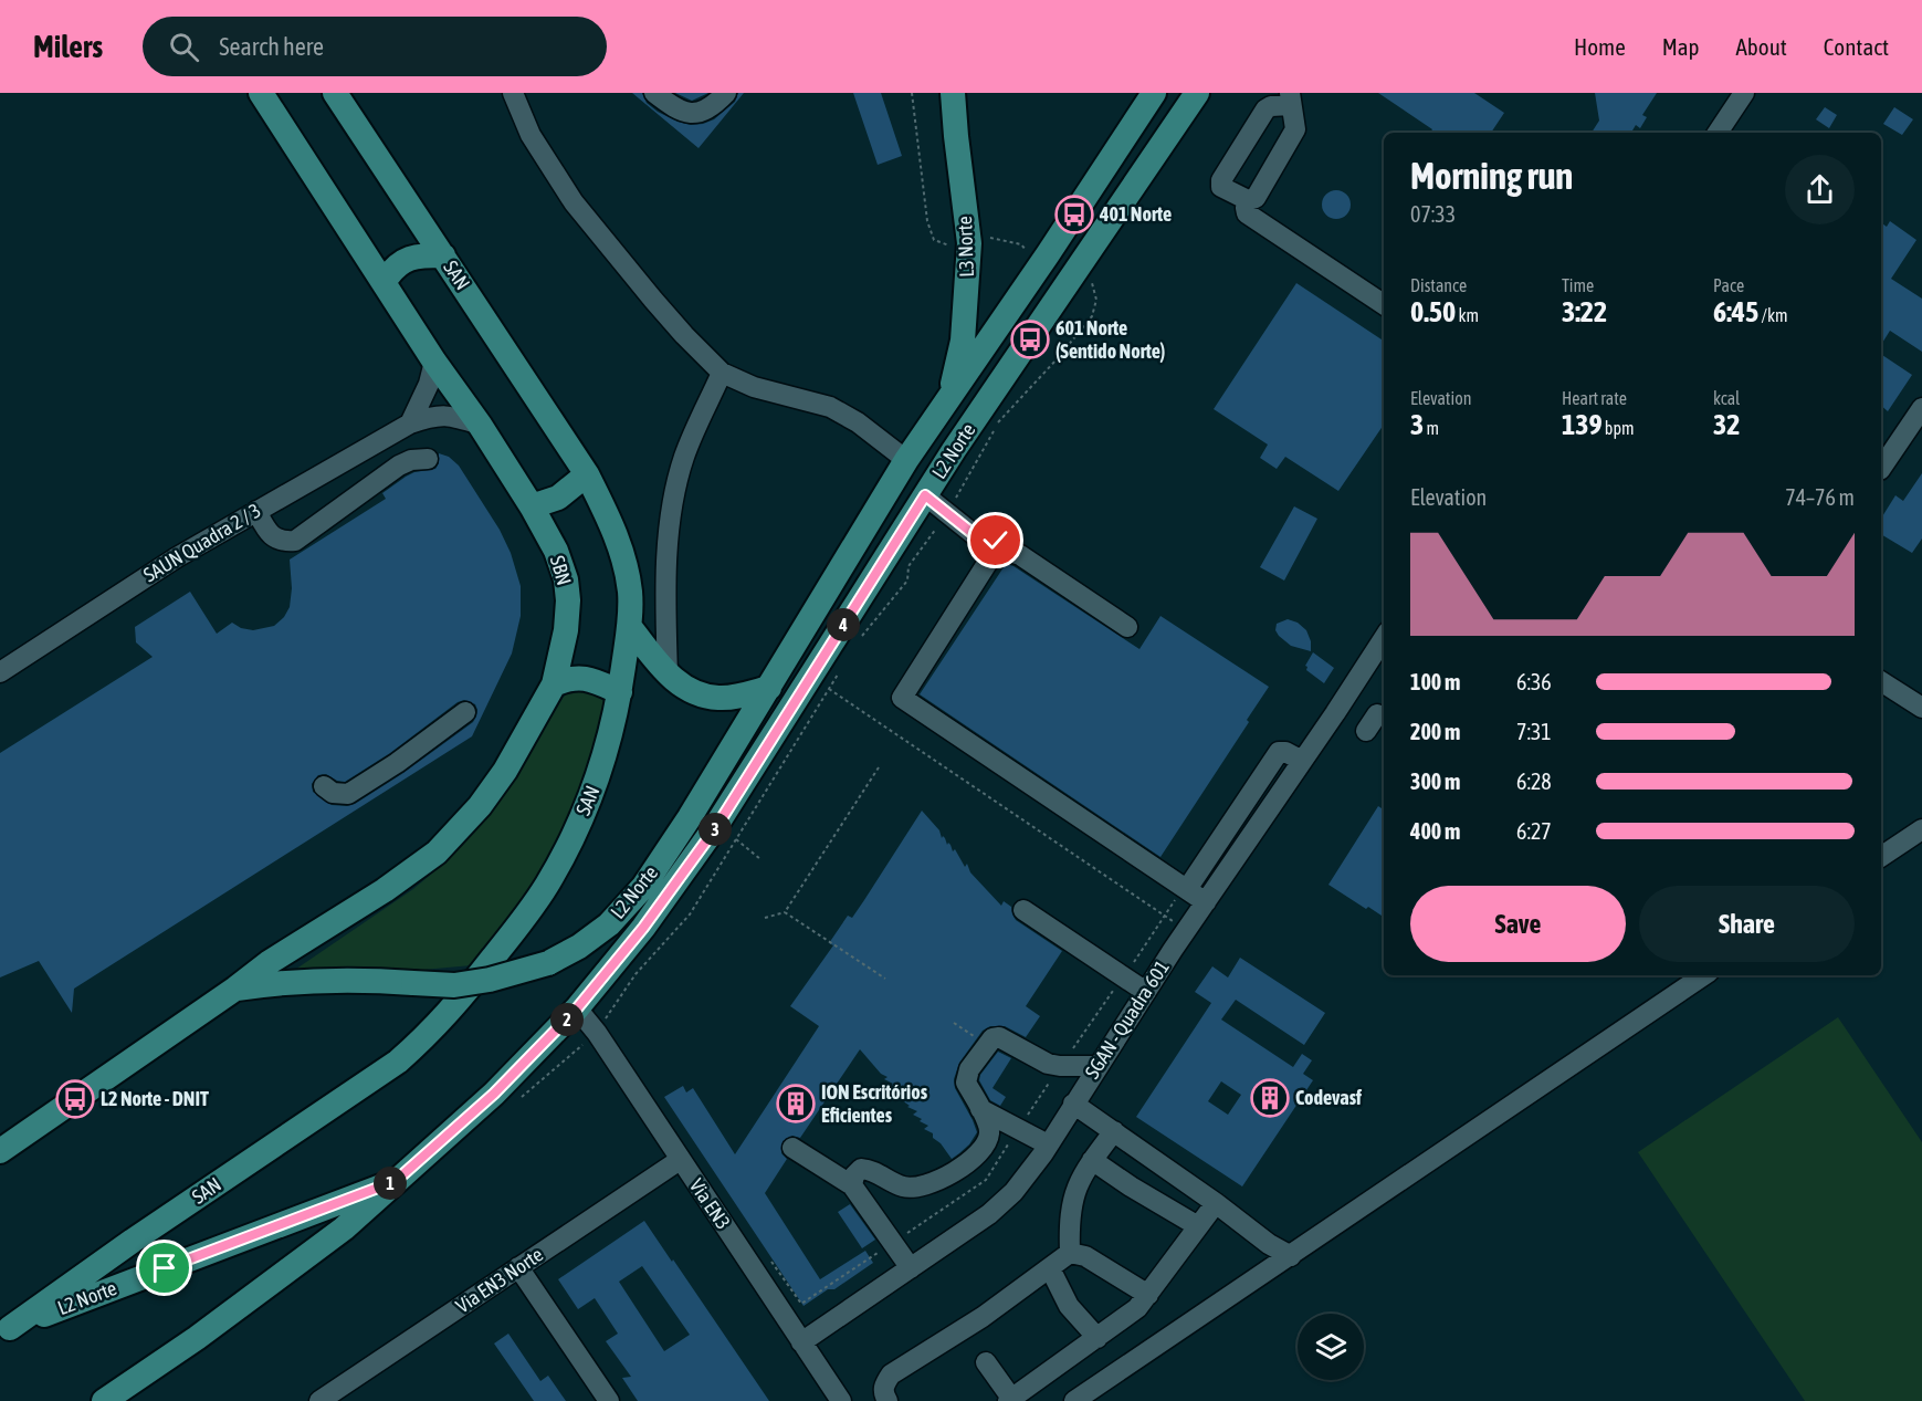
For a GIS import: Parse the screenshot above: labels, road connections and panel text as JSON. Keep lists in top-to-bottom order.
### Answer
{
  "streets": {
    "main road": [
      "L3 Norte",
      "SAN",
      "L2 Norte",
      "SBN"
    ],
    "street": [
      "SAUN Quadra 2 / 3",
      "SGAN - Quadra 601",
      "Via EN3",
      "Via EN3 Norte"
    ]
  },
  "crossings": [
    ["L3 Norte", "L2 Norte"],
    ["SAN", "L2 Norte"],
    ["L2 Norte", "SBN"],
    ["L2 Norte", "Via EN3"],
    ["SAUN Quadra 2 / 3", "SBN"],
    ["SGAN - Quadra 601", "Via EN3"],
    ["Via EN3", "Via EN3 Norte"]
  ],
  "places": {
    "bus stop": ["401 Norte", "601 Norte (Sentido Norte)", "L2 Norte - DNIT"],
    "building": ["Codevasf", "ION Escritórios Eficientes"]
  },
  "page": {
    "header": "Milers",
    "search": "Search here",
    "nav": [
      "Home",
      "Map",
      "About",
      "Contact"
    ],
    "heading": ["Morning run", "07:33"],
    "stats": [
      ["Distance", "0.50 km"],
      ["Time", "3:22"],
      ["Pace", "6:45 /km"],
      ["Elevation", "3 m"],
      ["Heart rate", "139 bpm"],
      ["kcal", "32"]
    ],
    "chart": ["Elevation", "74–76 m"],
    "pins": [
      "4",
      "3",
      "2",
      "1"
    ],
    "list": [
      {
        "name": "100 m",
        "note": "6:36"
      },
      {
        "name": "200 m",
        "note": "7:31"
      },
      {
        "name": "300 m",
        "note": "6:28"
      },
      {
        "name": "400 m",
        "note": "6:27"
      }
    ],
    "buttons": ["Save", "Share"]
  }
}
